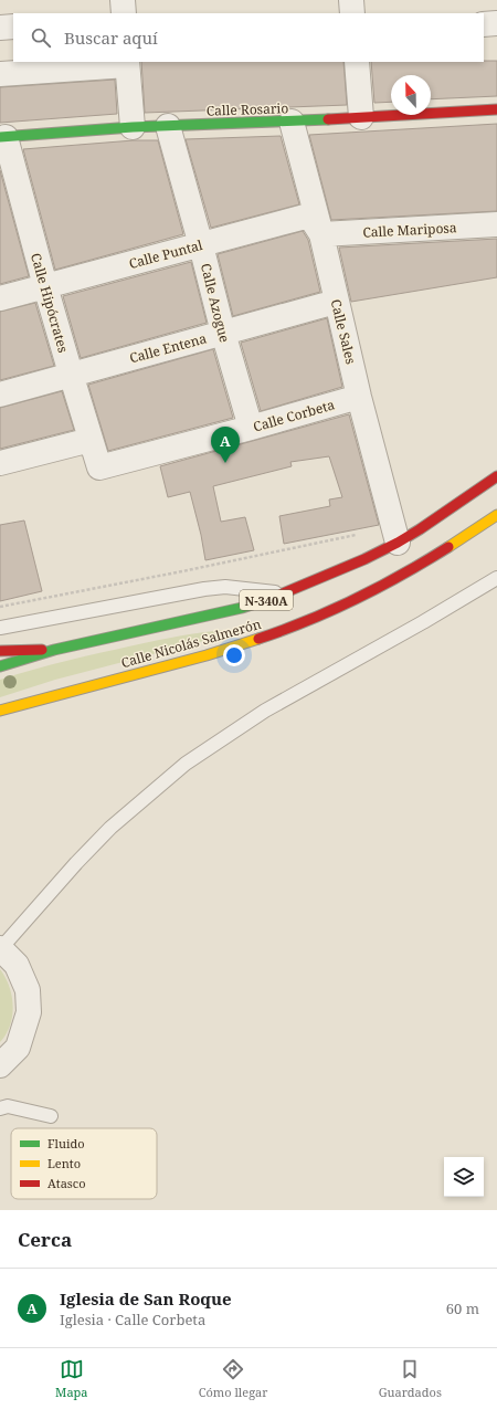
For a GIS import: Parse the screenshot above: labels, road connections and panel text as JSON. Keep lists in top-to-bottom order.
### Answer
{
  "streets": {
    "main road": ["Calle Rosario", "N-340A", "Calle Nicolás Salmerón"],
    "street": [
      "Calle Mariposa",
      "Calle Puntal",
      "Calle Hipócrates",
      "Calle Azogue",
      "Calle Sales",
      "Calle Entena",
      "Calle Corbeta"
    ]
  },
  "crossings": [
    ["Calle Rosario", "Calle Hipócrates"],
    ["Calle Rosario", "Calle Azogue"],
    ["Calle Rosario", "Calle Sales"],
    ["Calle Mariposa", "Calle Puntal"],
    ["Calle Mariposa", "Calle Sales"],
    ["Calle Puntal", "Calle Hipócrates"],
    ["Calle Puntal", "Calle Azogue"],
    ["Calle Puntal", "Calle Sales"],
    ["Calle Hipócrates", "Calle Entena"],
    ["Calle Hipócrates", "Calle Corbeta"],
    ["Calle Azogue", "Calle Entena"],
    ["Calle Azogue", "Calle Corbeta"],
    ["Calle Sales", "Calle Entena"],
    ["Calle Sales", "Calle Corbeta"],
    ["Calle Sales", "Calle Nicolás Salmerón"]
  ],
  "legend": ["Fluido", "Lento", "Atasco"],
  "north": "top",
  "page": {
    "search": "Buscar aquí",
    "pins": "A",
    "heading": "Cerca",
    "list": [
      {
        "mark": "A",
        "name": "Iglesia de San Roque",
        "note": "Iglesia · Calle Corbeta",
        "value": "60 m"
      }
    ],
    "nav": ["Mapa", "Cómo llegar", "Guardados"]
  }
}
